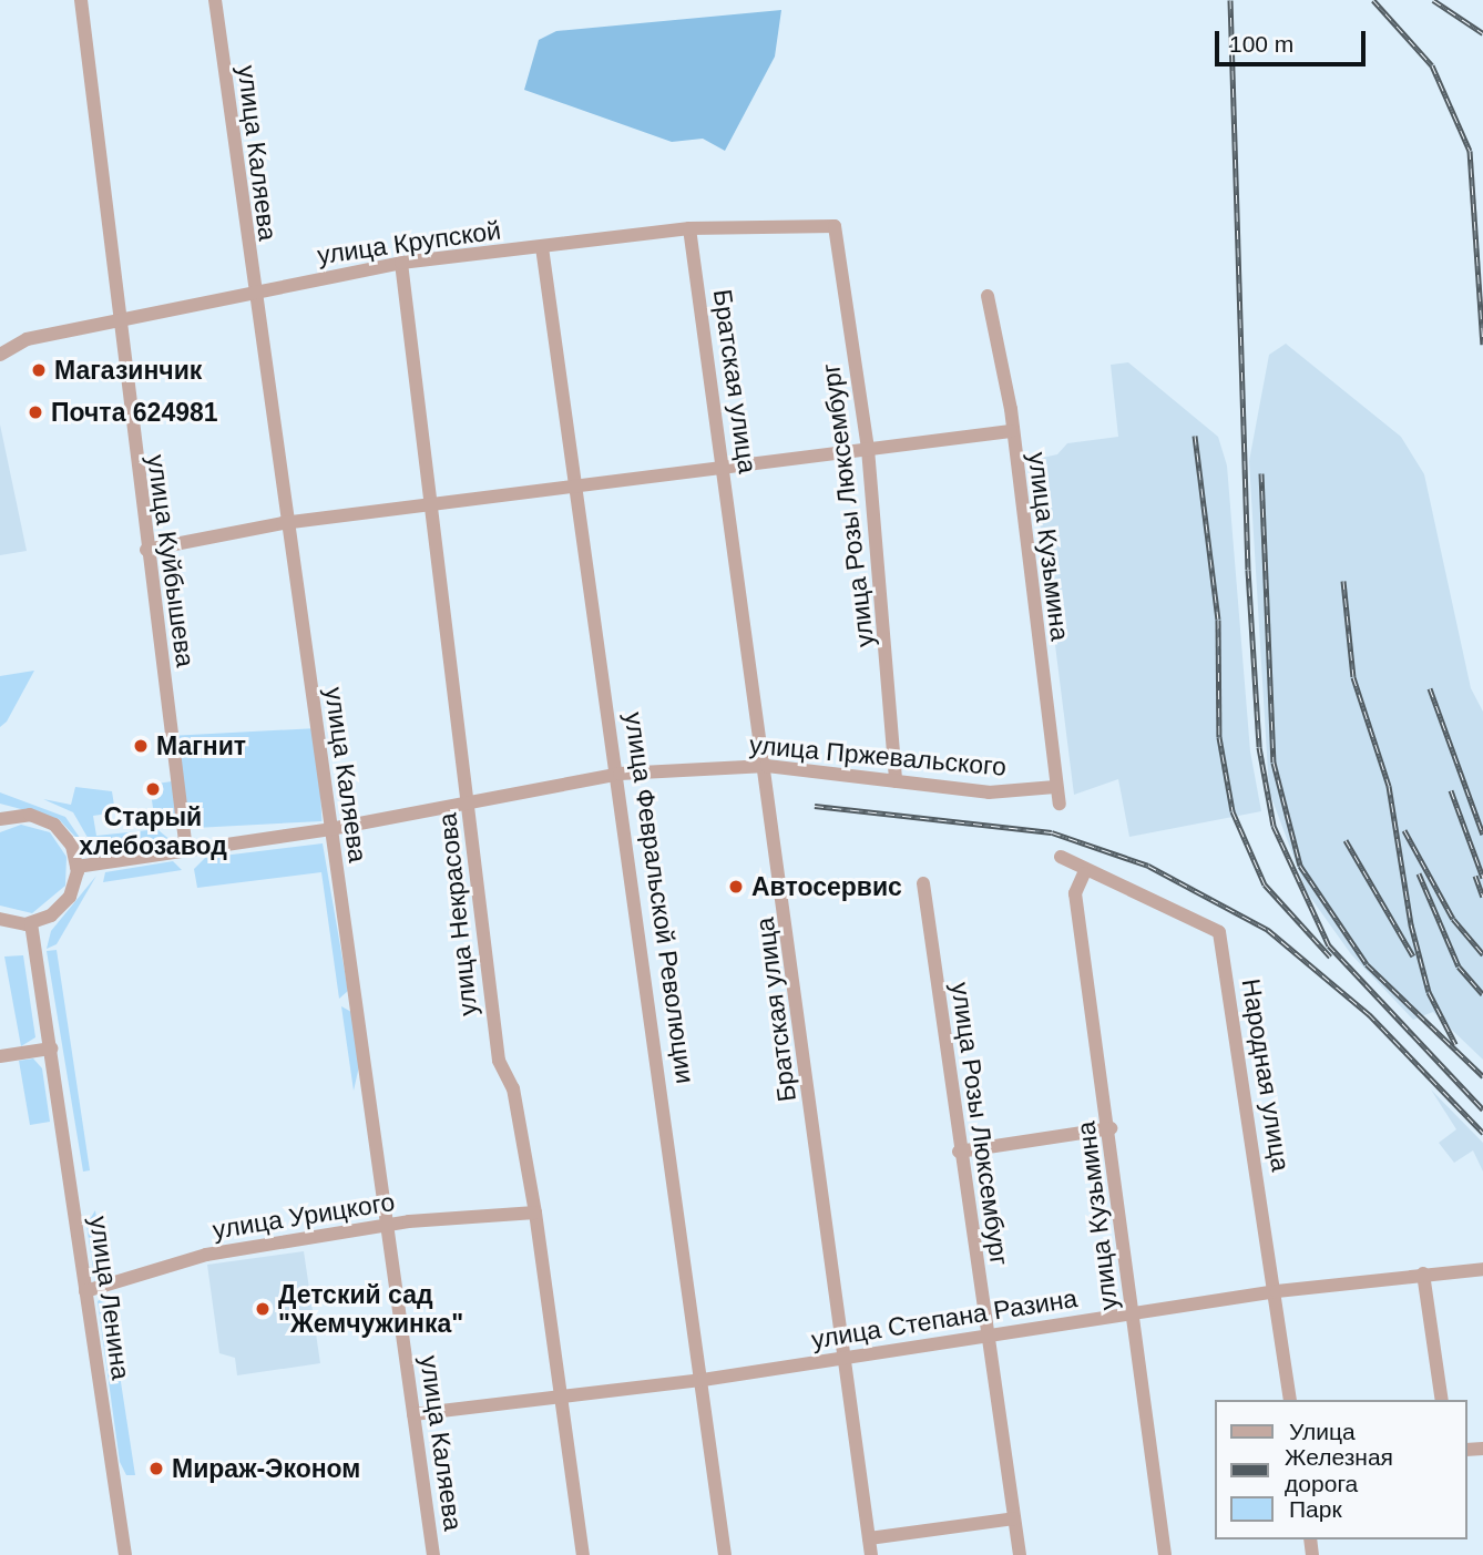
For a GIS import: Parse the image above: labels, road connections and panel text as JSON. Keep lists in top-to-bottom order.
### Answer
{
  "streets": {
    "street": [
      "улица Каляева",
      "улица Крупской",
      "Братская улица",
      "улица Розы Люксембург",
      "улица Кузьмина",
      "улица Куйбышева",
      "улица Пржевальского",
      "улица Февральской Революции",
      "улица Некрасова",
      "Народная улица",
      "улица Урицкого",
      "улица Ленина",
      "улица Степана Разина"
    ]
  },
  "crossings": [
    ["улица Каляева", "улица Крупской"],
    ["улица Каляева", "улица Пржевальского"],
    ["улица Каляева", "улица Урицкого"],
    ["улица Каляева", "улица Степана Разина"],
    ["улица Крупской", "Братская улица"],
    ["улица Крупской", "улица Розы Люксембург"],
    ["улица Крупской", "улица Куйбышева"],
    ["улица Крупской", "улица Февральской Революции"],
    ["улица Крупской", "улица Некрасова"],
    ["Братская улица", "улица Пржевальского"],
    ["Братская улица", "улица Степана Разина"],
    ["улица Розы Люксембург", "улица Пржевальского"],
    ["улица Розы Люксембург", "улица Степана Разина"],
    ["улица Кузьмина", "улица Пржевальского"],
    ["улица Кузьмина", "Народная улица"],
    ["улица Кузьмина", "улица Степана Разина"],
    ["улица Куйбышева", "улица Пржевальского"],
    ["улица Пржевальского", "улица Февральской Революции"],
    ["улица Пржевальского", "улица Некрасова"],
    ["улица Февральской Революции", "улица Степана Разина"],
    ["улица Некрасова", "улица Урицкого"],
    ["улица Некрасова", "улица Степана Разина"],
    ["Народная улица", "улица Степана Разина"],
    ["улица Урицкого", "улица Ленина"]
  ],
  "places": [
    "Магазинчик",
    "Почта 624981",
    "Магнит",
    "Старый хлебозавод",
    "Автосервис",
    "Детский сад \"Жемчужинка\"",
    "Мираж-Эконом"
  ],
  "legend": ["Улица", "Железная дорога", "Парк"],
  "scale_bar": "100 m"
}
